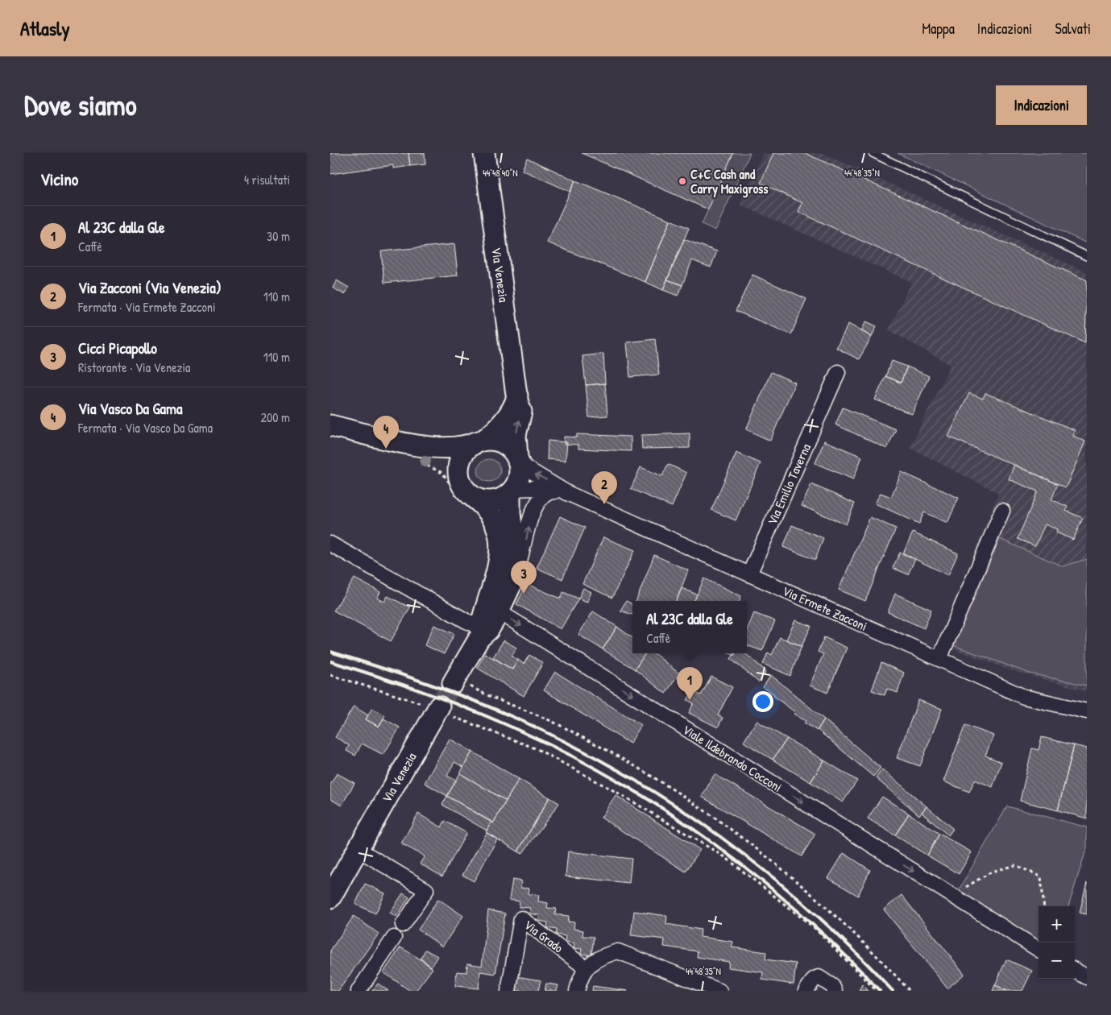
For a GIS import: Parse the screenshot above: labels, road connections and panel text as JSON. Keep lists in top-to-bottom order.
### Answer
{
  "streets": {
    "street": [
      "Via Venezia",
      "Via Emilio Taverna",
      "Via Ermete Zacconi",
      "Viale Ildebrando Cocconi",
      "Via Grado"
    ]
  },
  "crossings": [
    ["Via Venezia", "Via Ermete Zacconi"],
    ["Via Venezia", "Viale Ildebrando Cocconi"],
    ["Via Emilio Taverna", "Via Ermete Zacconi"]
  ],
  "one_way": ["Viale Ildebrando Cocconi"],
  "places": ["C+C Cash and Carry Maxigross"],
  "page": {
    "header": "Atlasly",
    "nav": ["Mappa", "Indicazioni", "Salvati"],
    "buttons": "Indicazioni",
    "title": "Dove siamo",
    "heading": ["Vicino", "4 risultati"],
    "list": [
      {
        "mark": "1",
        "name": "Al 23C dalla Gle",
        "note": "Caffè",
        "value": "30 m"
      },
      {
        "mark": "2",
        "name": "Via Zacconi (Via Venezia)",
        "note": "Fermata · Via Ermete Zacconi",
        "value": "110 m"
      },
      {
        "mark": "3",
        "name": "Cicci Picapollo",
        "note": "Ristorante · Via Venezia",
        "value": "110 m"
      },
      {
        "mark": "4",
        "name": "Via Vasco Da Gama",
        "note": "Fermata · Via Vasco Da Gama",
        "value": "200 m"
      }
    ],
    "pins": [
      "4",
      "2",
      "3",
      "1"
    ],
    "popup": ["Al 23C dalla Gle", "Caffè"],
    "map_buttons": ["+", "−"]
  },
  "coordinates": ["44°48'40\"N", "44°48'35\"N"]
}
